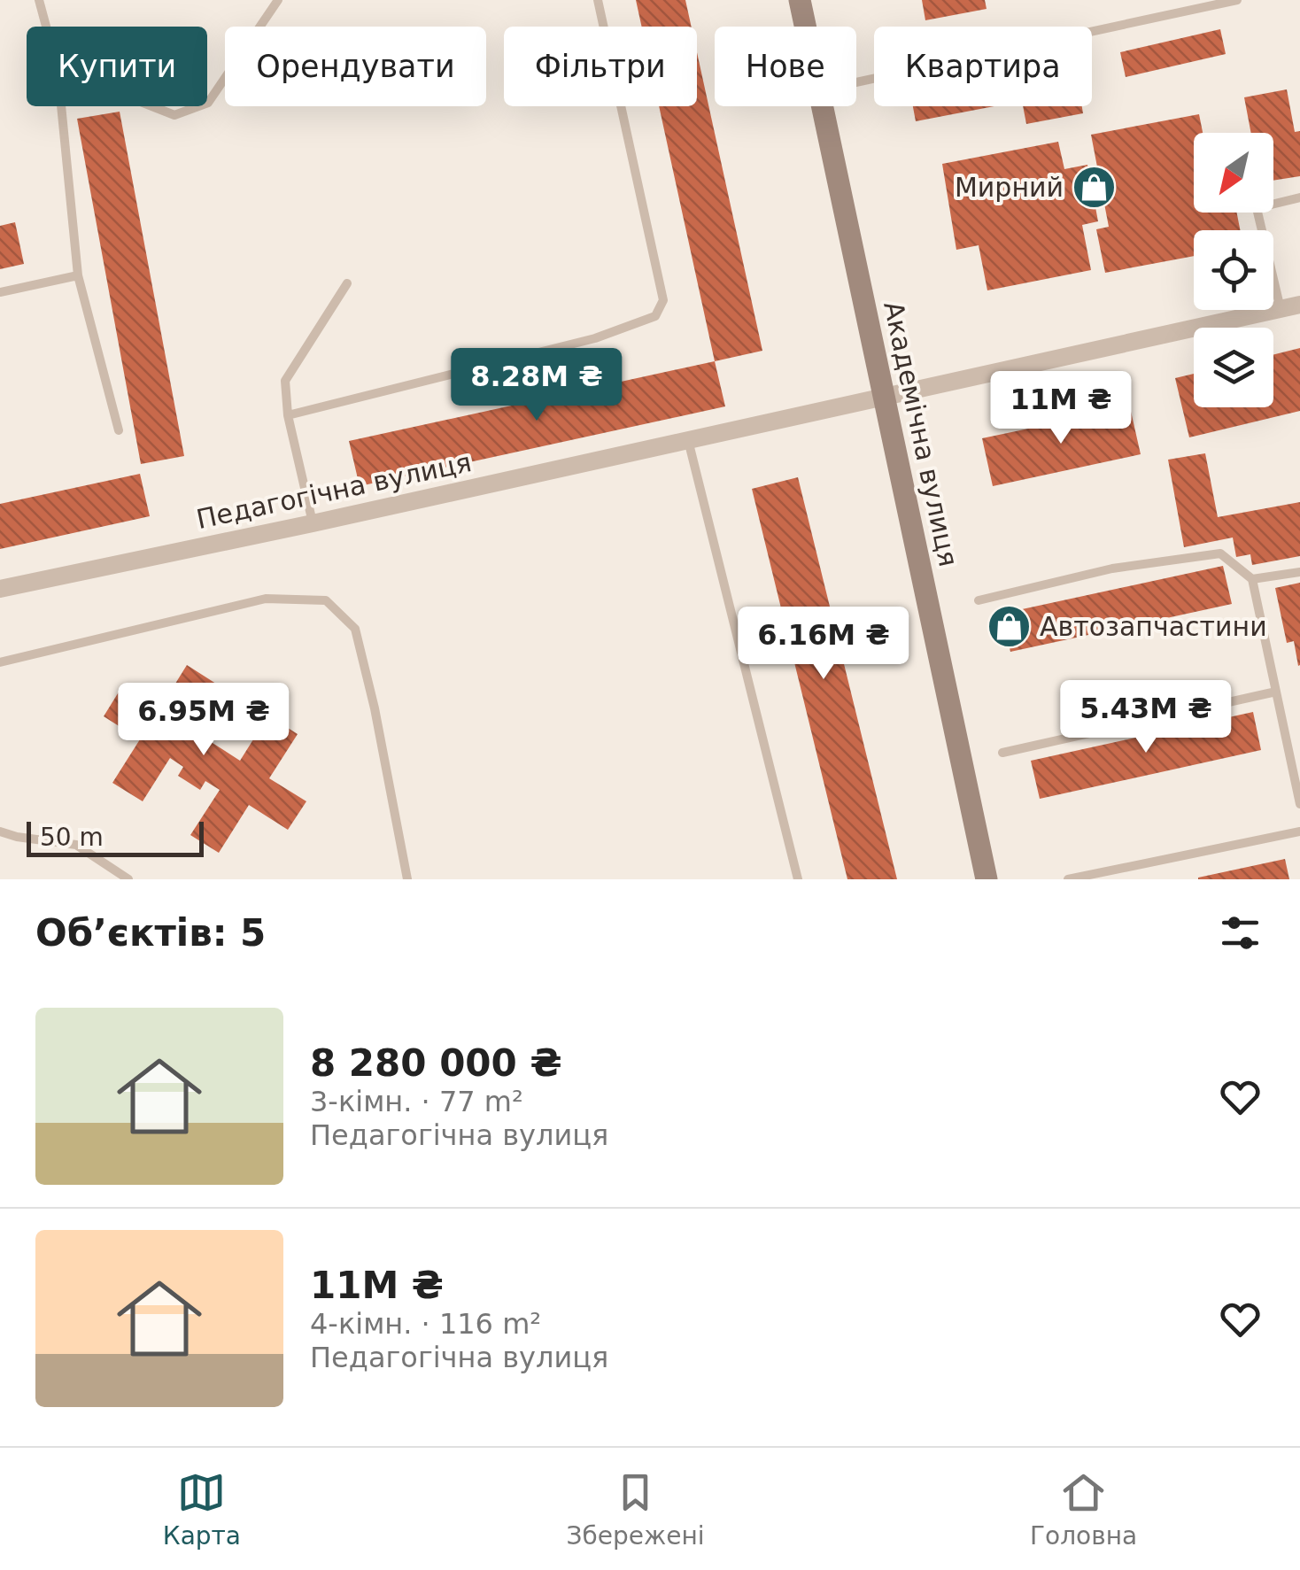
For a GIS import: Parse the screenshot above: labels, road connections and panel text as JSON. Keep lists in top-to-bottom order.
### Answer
{
  "streets": {
    "main road": ["Академічна вулиця"],
    "street": ["Педагогічна вулиця"]
  },
  "crossings": [
    ["Академічна вулиця", "Педагогічна вулиця"]
  ],
  "places": {
    "shop": ["Мирний", "Автозапчастини"]
  },
  "scale_bar": "50 m",
  "north": "bottom left",
  "page": {
    "chip": [
      "Купити",
      "Орендувати",
      "Фільтри",
      "Нове",
      "Квартира"
    ],
    "price": [
      "8.28M ₴",
      "11M ₴",
      "6.16M ₴",
      "5.43M ₴",
      "6.95M ₴"
    ],
    "scale": "50 m",
    "heading": "Об’єктів: 5",
    "list": [
      {
        "name": "8 280 000 ₴",
        "note": "3-кімн. · 77 m² · Педагогічна вулиця"
      },
      {
        "name": "11M ₴",
        "note": "4-кімн. · 116 m² · Педагогічна вулиця"
      }
    ],
    "tabs": ["Карта", "Збережені", "Головна"]
  }
}
